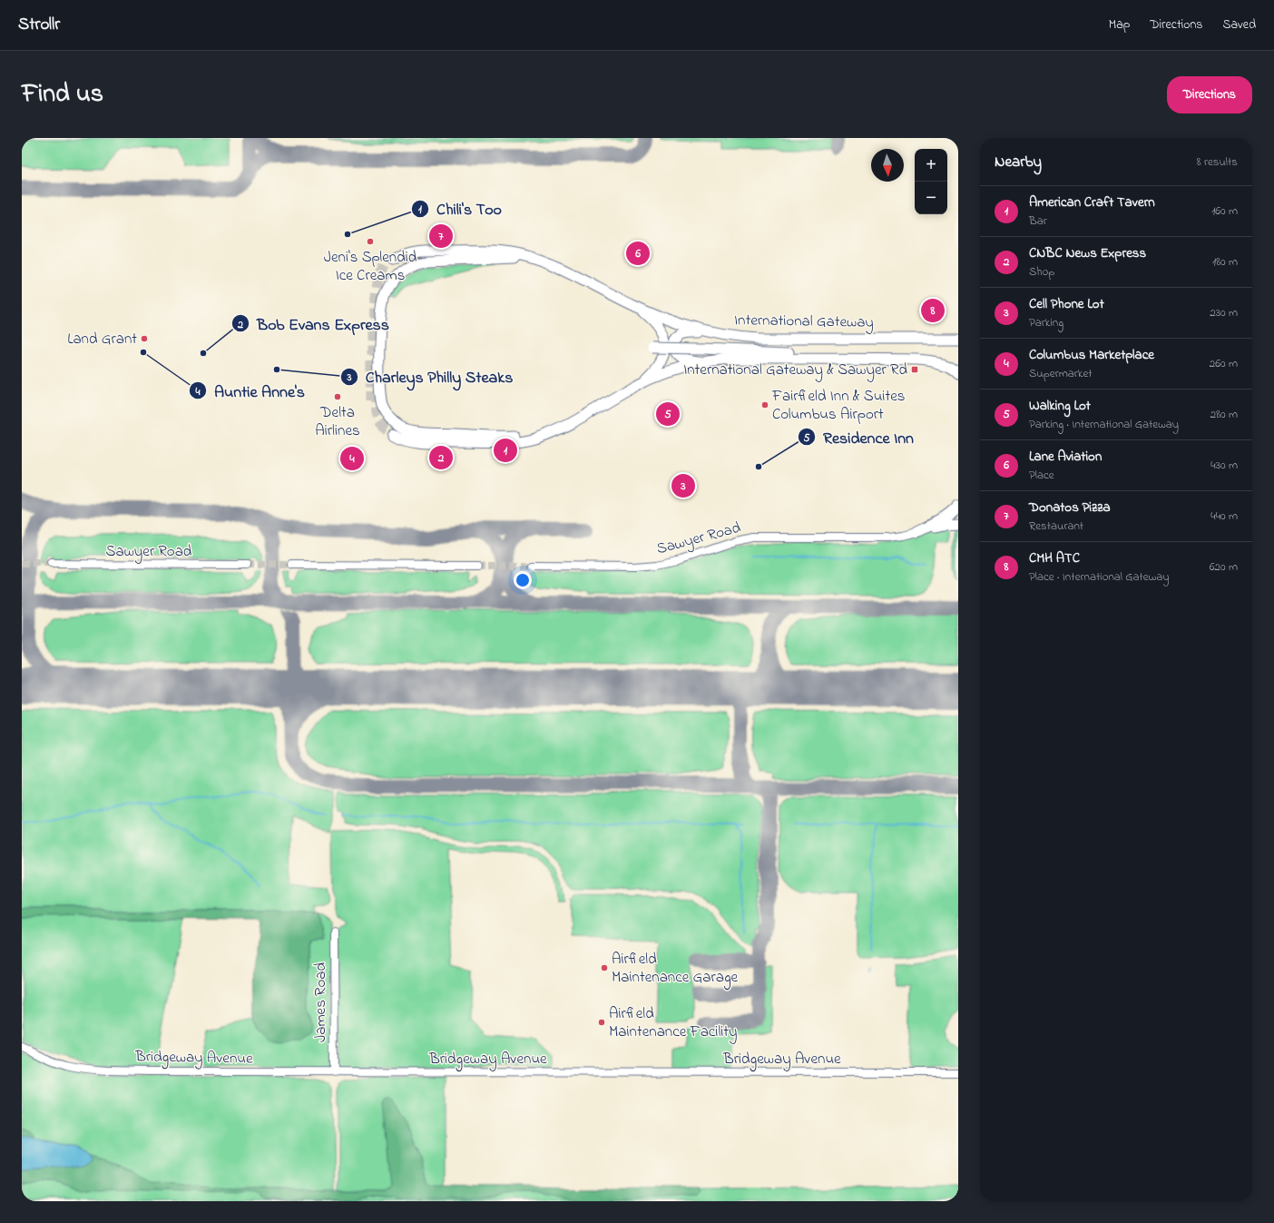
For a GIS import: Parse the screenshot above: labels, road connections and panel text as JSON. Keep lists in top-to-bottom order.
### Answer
{
  "streets": {
    "main road": ["International Gateway"],
    "street": ["Sawyer Road", "James Road", "Bridgeway Avenue"]
  },
  "crossings": [
    ["James Road", "Bridgeway Avenue"]
  ],
  "places": {
    "other": [
      "Chili's Too",
      "Jeni's Splendid Ice Creams",
      "Land Grant",
      "Auntie Anne's",
      "Bob Evans Express",
      "Charleys Philly Steaks",
      "Delta Airlines",
      "Fairfield Inn & Suites Columbus Airport",
      "Residence Inn",
      "Airfield Maintenance Garage",
      "Airfield Maintenance Facility"
    ],
    "transit": ["International Gateway & Sawyer Rd"]
  },
  "north": "bottom",
  "page": {
    "header": "Strollr",
    "nav": ["Map", "Directions", "Saved"],
    "title": "Find us",
    "buttons": "Directions",
    "heading": ["Nearby", "8 results"],
    "map_buttons": ["+", "−"],
    "list": [
      {
        "mark": "1",
        "name": "American Craft Tavern",
        "note": "Bar",
        "value": "160 m"
      },
      {
        "mark": "2",
        "name": "CNBC News Express",
        "note": "Shop",
        "value": "180 m"
      },
      {
        "mark": "3",
        "name": "Cell Phone Lot",
        "note": "Parking",
        "value": "230 m"
      },
      {
        "mark": "4",
        "name": "Columbus Marketplace",
        "note": "Supermarket",
        "value": "260 m"
      },
      {
        "mark": "5",
        "name": "Walking Lot",
        "note": "Parking · International Gateway",
        "value": "280 m"
      },
      {
        "mark": "6",
        "name": "Lane Aviation",
        "note": "Place",
        "value": "430 m"
      },
      {
        "mark": "7",
        "name": "Donatos Pizza",
        "note": "Restaurant",
        "value": "440 m"
      },
      {
        "mark": "8",
        "name": "CMH ATC",
        "note": "Place · International Gateway",
        "value": "620 m"
      }
    ],
    "pins": [
      "7",
      "6",
      "8",
      "5",
      "1",
      "2",
      "4",
      "3"
    ]
  }
}
